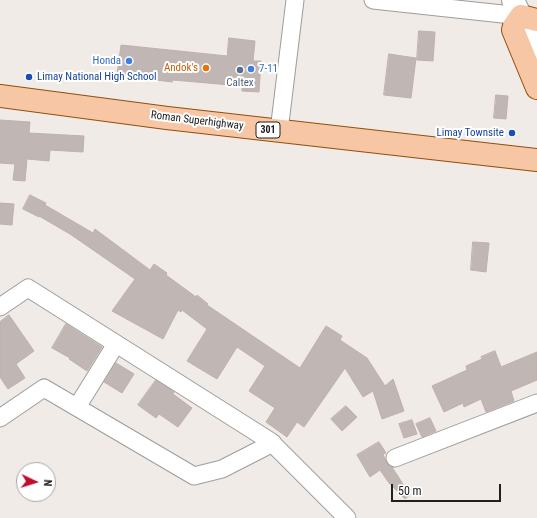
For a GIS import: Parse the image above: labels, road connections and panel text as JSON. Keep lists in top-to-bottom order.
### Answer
{
  "streets": {
    "main road": ["Roman Superhighway", "301"]
  },
  "places": [
    "Honda",
    "Andok's",
    "7-11",
    "Caltex",
    "Limay National High School",
    "Limay Townsite"
  ],
  "scale_bar": "50 m",
  "north": "right"
}
